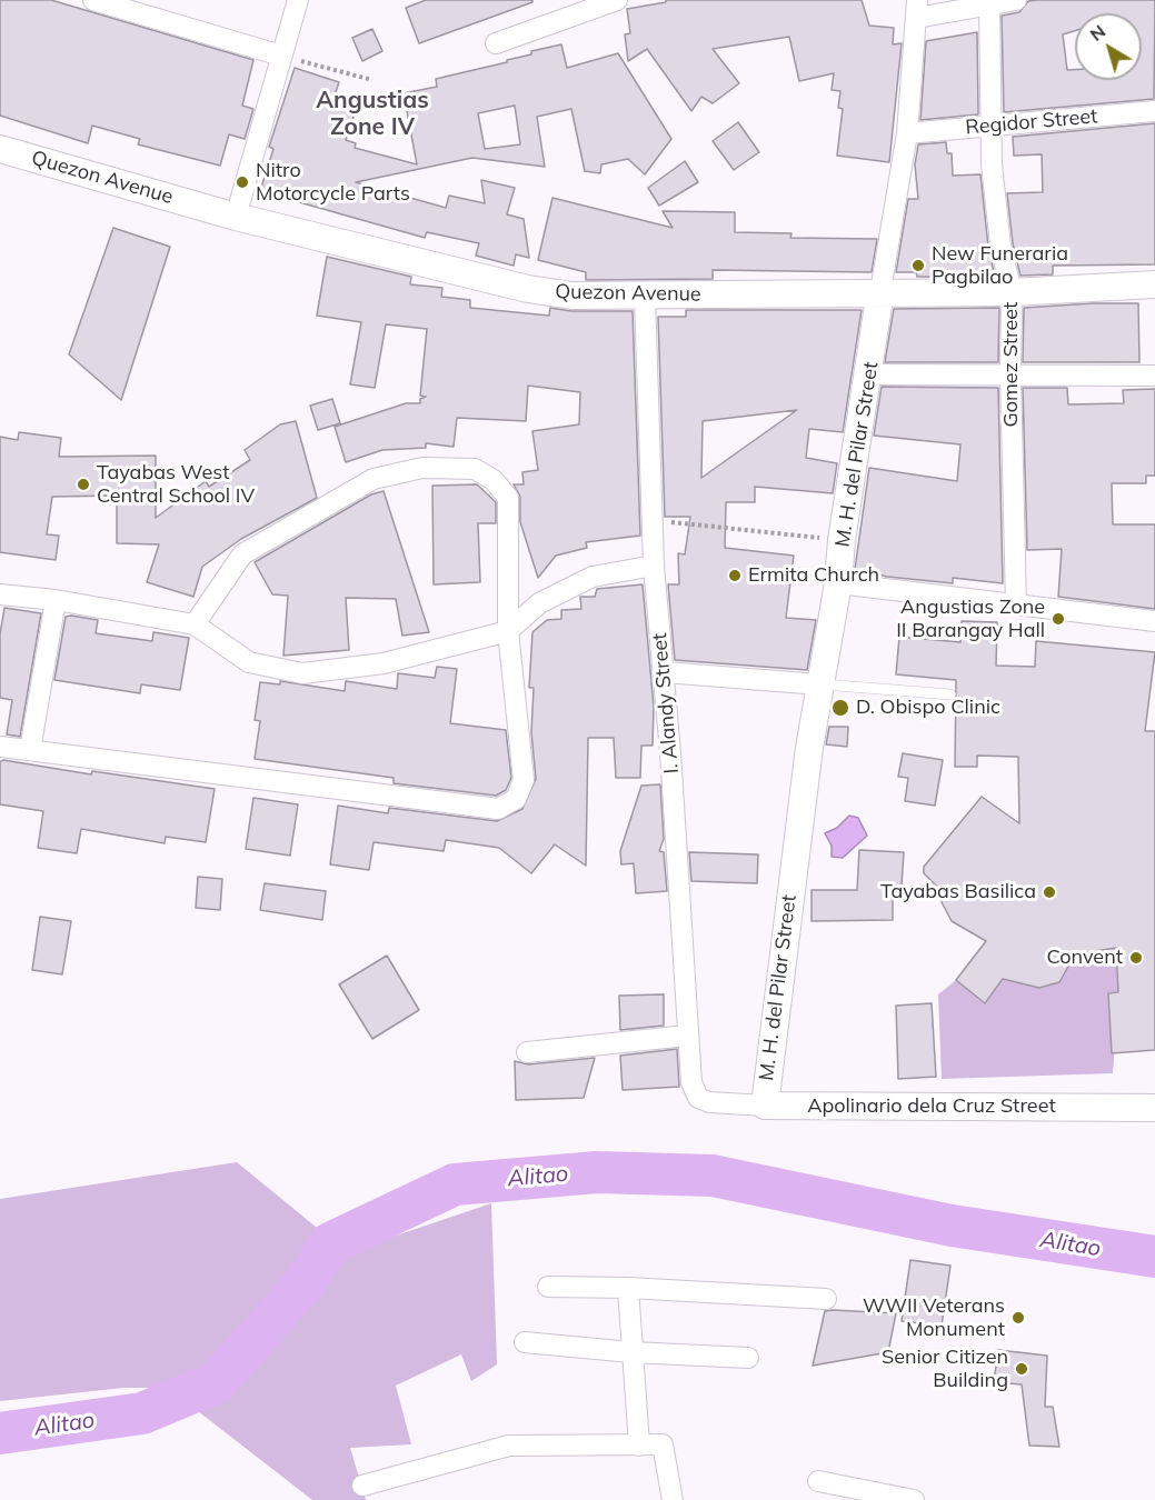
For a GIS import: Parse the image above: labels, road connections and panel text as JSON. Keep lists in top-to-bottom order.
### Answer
{
  "streets": {
    "main road": ["Quezon Avenue", "M. H. del Pilar Street", "Apolinario dela Cruz Street"],
    "street": ["Regidor Street", "Gomez Street", "I. Alandy Street"]
  },
  "crossings": [
    ["Regidor Street", "Gomez Street"],
    ["Regidor Street", "M. H. del Pilar Street"],
    ["Quezon Avenue", "Gomez Street"],
    ["Quezon Avenue", "M. H. del Pilar Street"],
    ["Quezon Avenue", "I. Alandy Street"],
    ["M. H. del Pilar Street", "Apolinario dela Cruz Street"],
    ["I. Alandy Street", "Apolinario dela Cruz Street"]
  ],
  "districts": ["Angustias Zone IV"],
  "water": ["Alitao"],
  "places": [
    "Nitro Motorcycle Parts",
    "New Funeraria Pagbilao",
    "Tayabas West Central School IV",
    "Ermita Church",
    "Angustias Zone II Barangay Hall",
    "D. Obispo Clinic",
    "Tayabas Basilica",
    "Convent",
    "WWII Veterans Monument",
    "Senior Citizen Building"
  ],
  "north": "top left"
}
